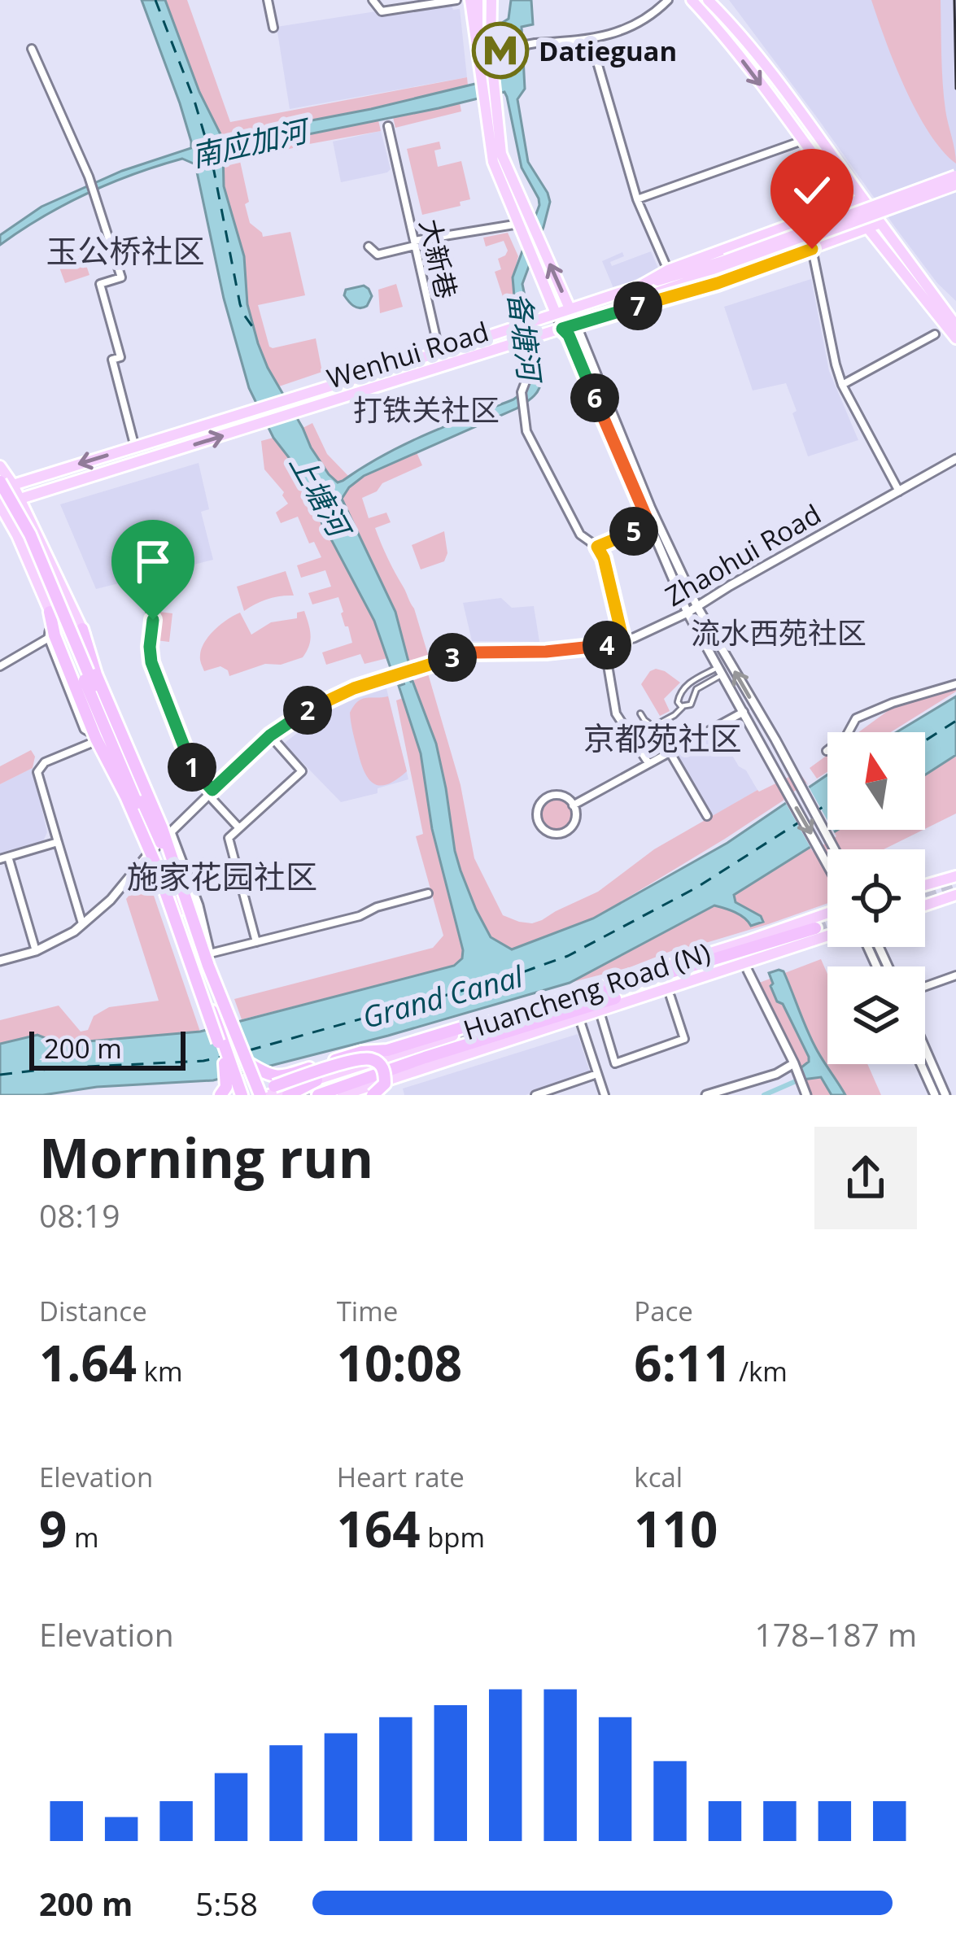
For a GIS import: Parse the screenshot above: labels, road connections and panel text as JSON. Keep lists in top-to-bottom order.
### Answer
{
  "streets": {
    "main road": ["Wenhui Road", "Zhaohui Road", "Huancheng Road (N)"],
    "street": ["大新巷"]
  },
  "crossings": [
    ["大新巷", "Wenhui Road"]
  ],
  "districts": [
    "玉公桥社区",
    "打铁关社区",
    "流水西苑社区",
    "京都苑社区",
    "施家花园社区"
  ],
  "water": [
    "南应加河",
    "备塘河",
    "上塘河",
    "Grand Canal"
  ],
  "places": {
    "metro station": ["Datieguan"]
  },
  "scale_bar": "200 m",
  "north": "top",
  "page": {
    "pins": [
      "7",
      "6",
      "5",
      "4",
      "3",
      "2",
      "1"
    ],
    "scale": "200 m",
    "heading": ["Morning run", "08:19"],
    "stats": [
      ["Distance", "1.64 km"],
      ["Time", "10:08"],
      ["Pace", "6:11 /km"],
      ["Elevation", "9 m"],
      ["Heart rate", "164 bpm"],
      ["kcal", "110"]
    ],
    "chart": ["Elevation", "178–187 m"],
    "list": [
      {
        "name": "200 m",
        "note": "5:58"
      }
    ]
  }
}
